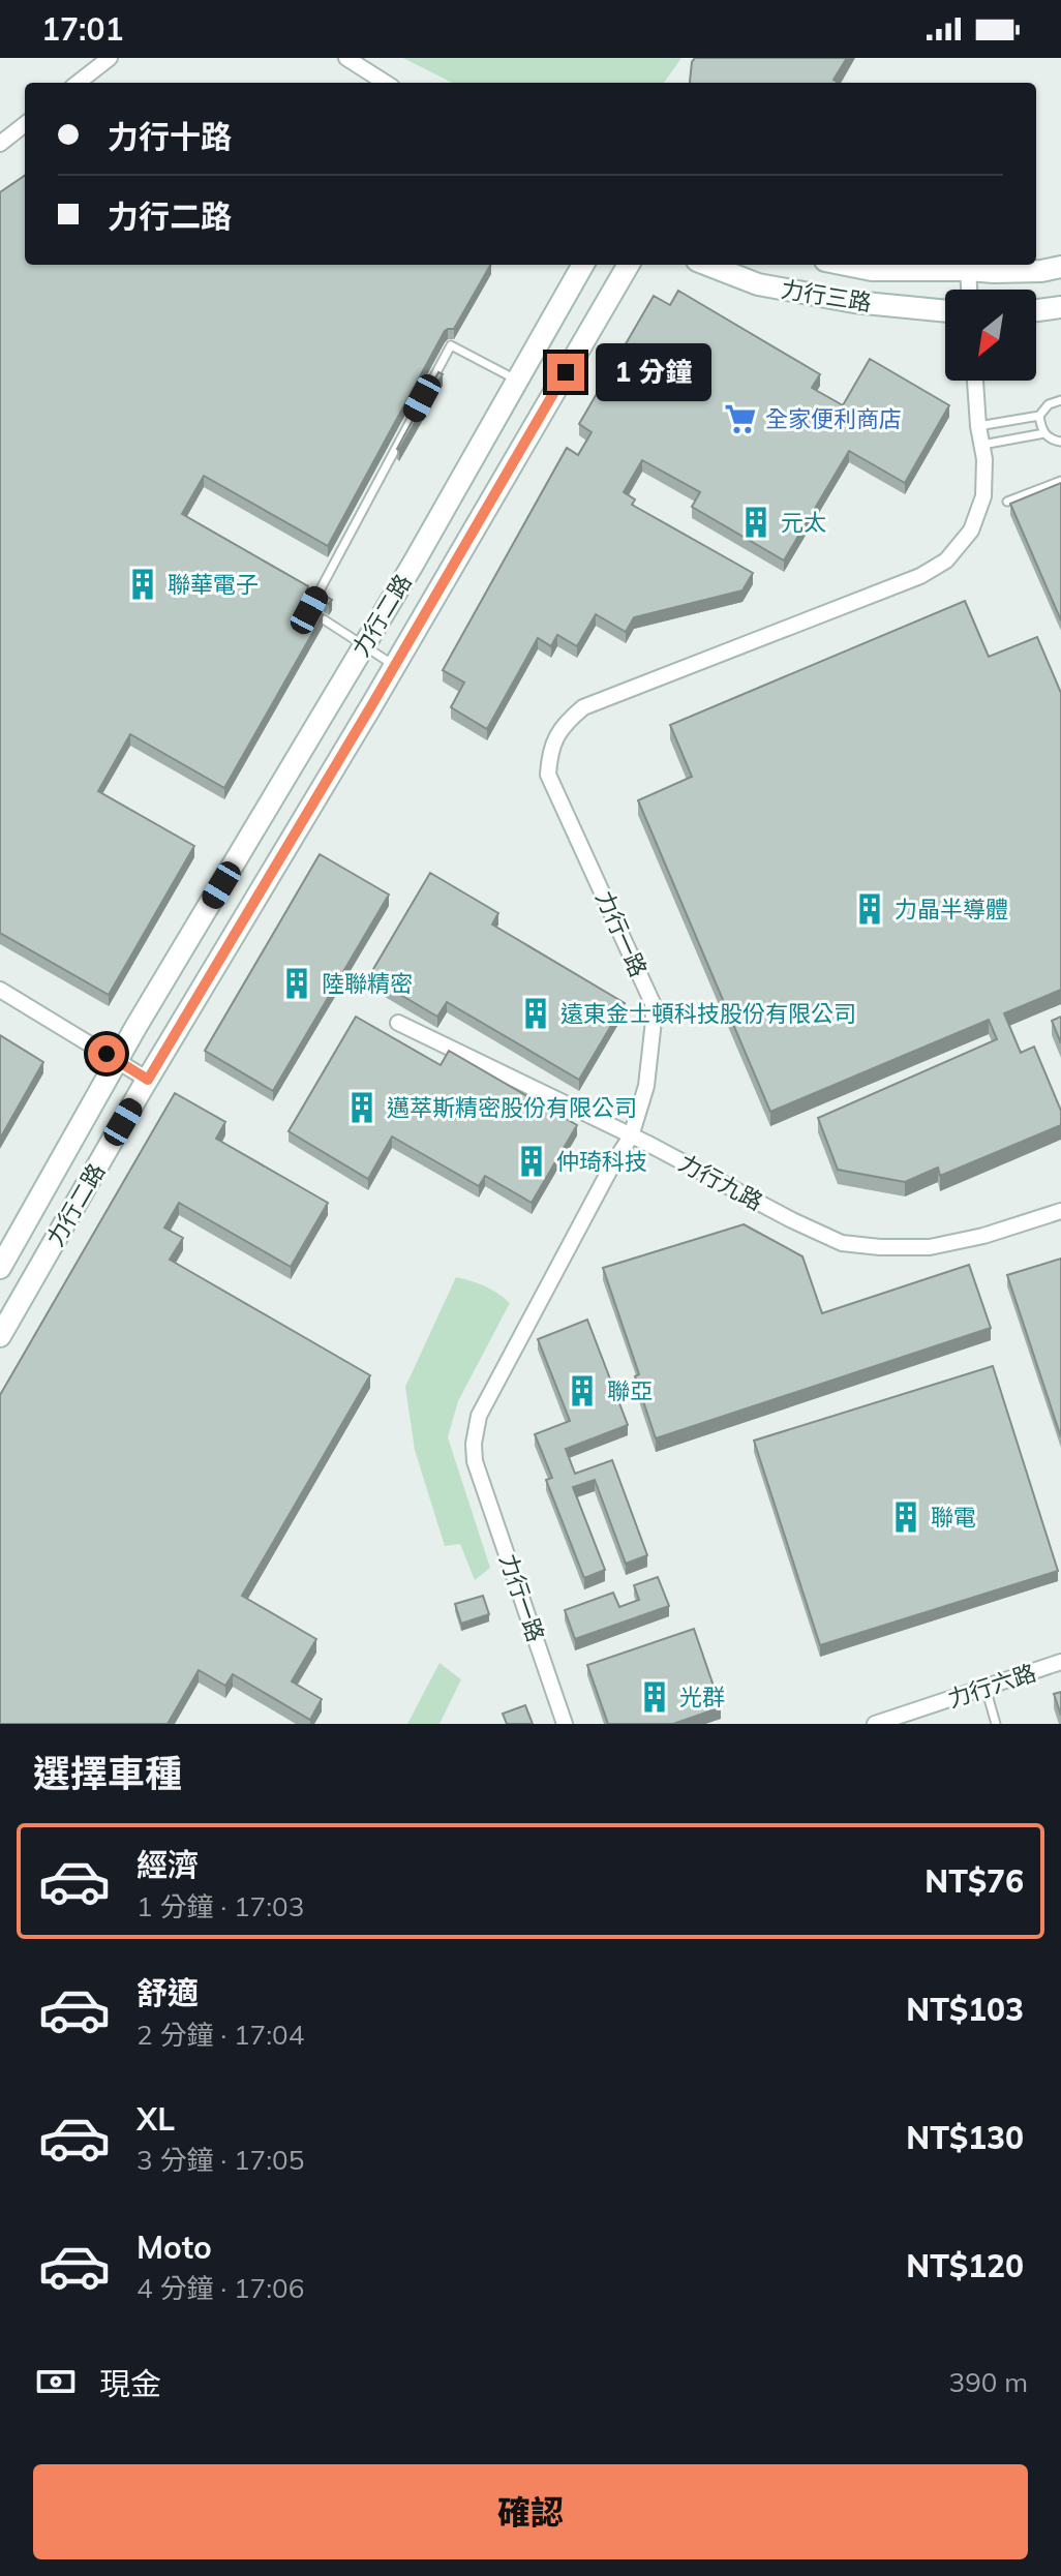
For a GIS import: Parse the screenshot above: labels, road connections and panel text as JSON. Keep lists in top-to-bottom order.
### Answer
{
  "streets": {
    "street": [
      "力行三路",
      "力行二路",
      "力行一路",
      "力行九路",
      "力行六路"
    ]
  },
  "crossings": [
    ["力行一路", "力行九路"]
  ],
  "places": {
    "supermarket": ["全家便利商店"],
    "building": [
      "元太",
      "聯華電子",
      "力晶半導體",
      "陸聯精密",
      "遠東金士頓科技股份有限公司",
      "邁萃斯精密股份有限公司",
      "仲琦科技",
      "聯亞",
      "聯電",
      "光群"
    ]
  },
  "north": "bottom left",
  "page": {
    "status": "17:01",
    "banner": ["力行十路", "力行二路"],
    "bubble": "1 分鐘",
    "heading": "選擇車種",
    "list": [
      {
        "name": "經濟",
        "note": "1 分鐘 · 17:03",
        "value": "NT$76"
      },
      {
        "name": "舒適",
        "note": "2 分鐘 · 17:04",
        "value": "NT$103"
      },
      {
        "name": "XL",
        "note": "3 分鐘 · 17:05",
        "value": "NT$130"
      },
      {
        "name": "Moto",
        "note": "4 分鐘 · 17:06",
        "value": "NT$120"
      }
    ],
    "pay": ["現金", "390 m"],
    "buttons": "確認"
  }
}
